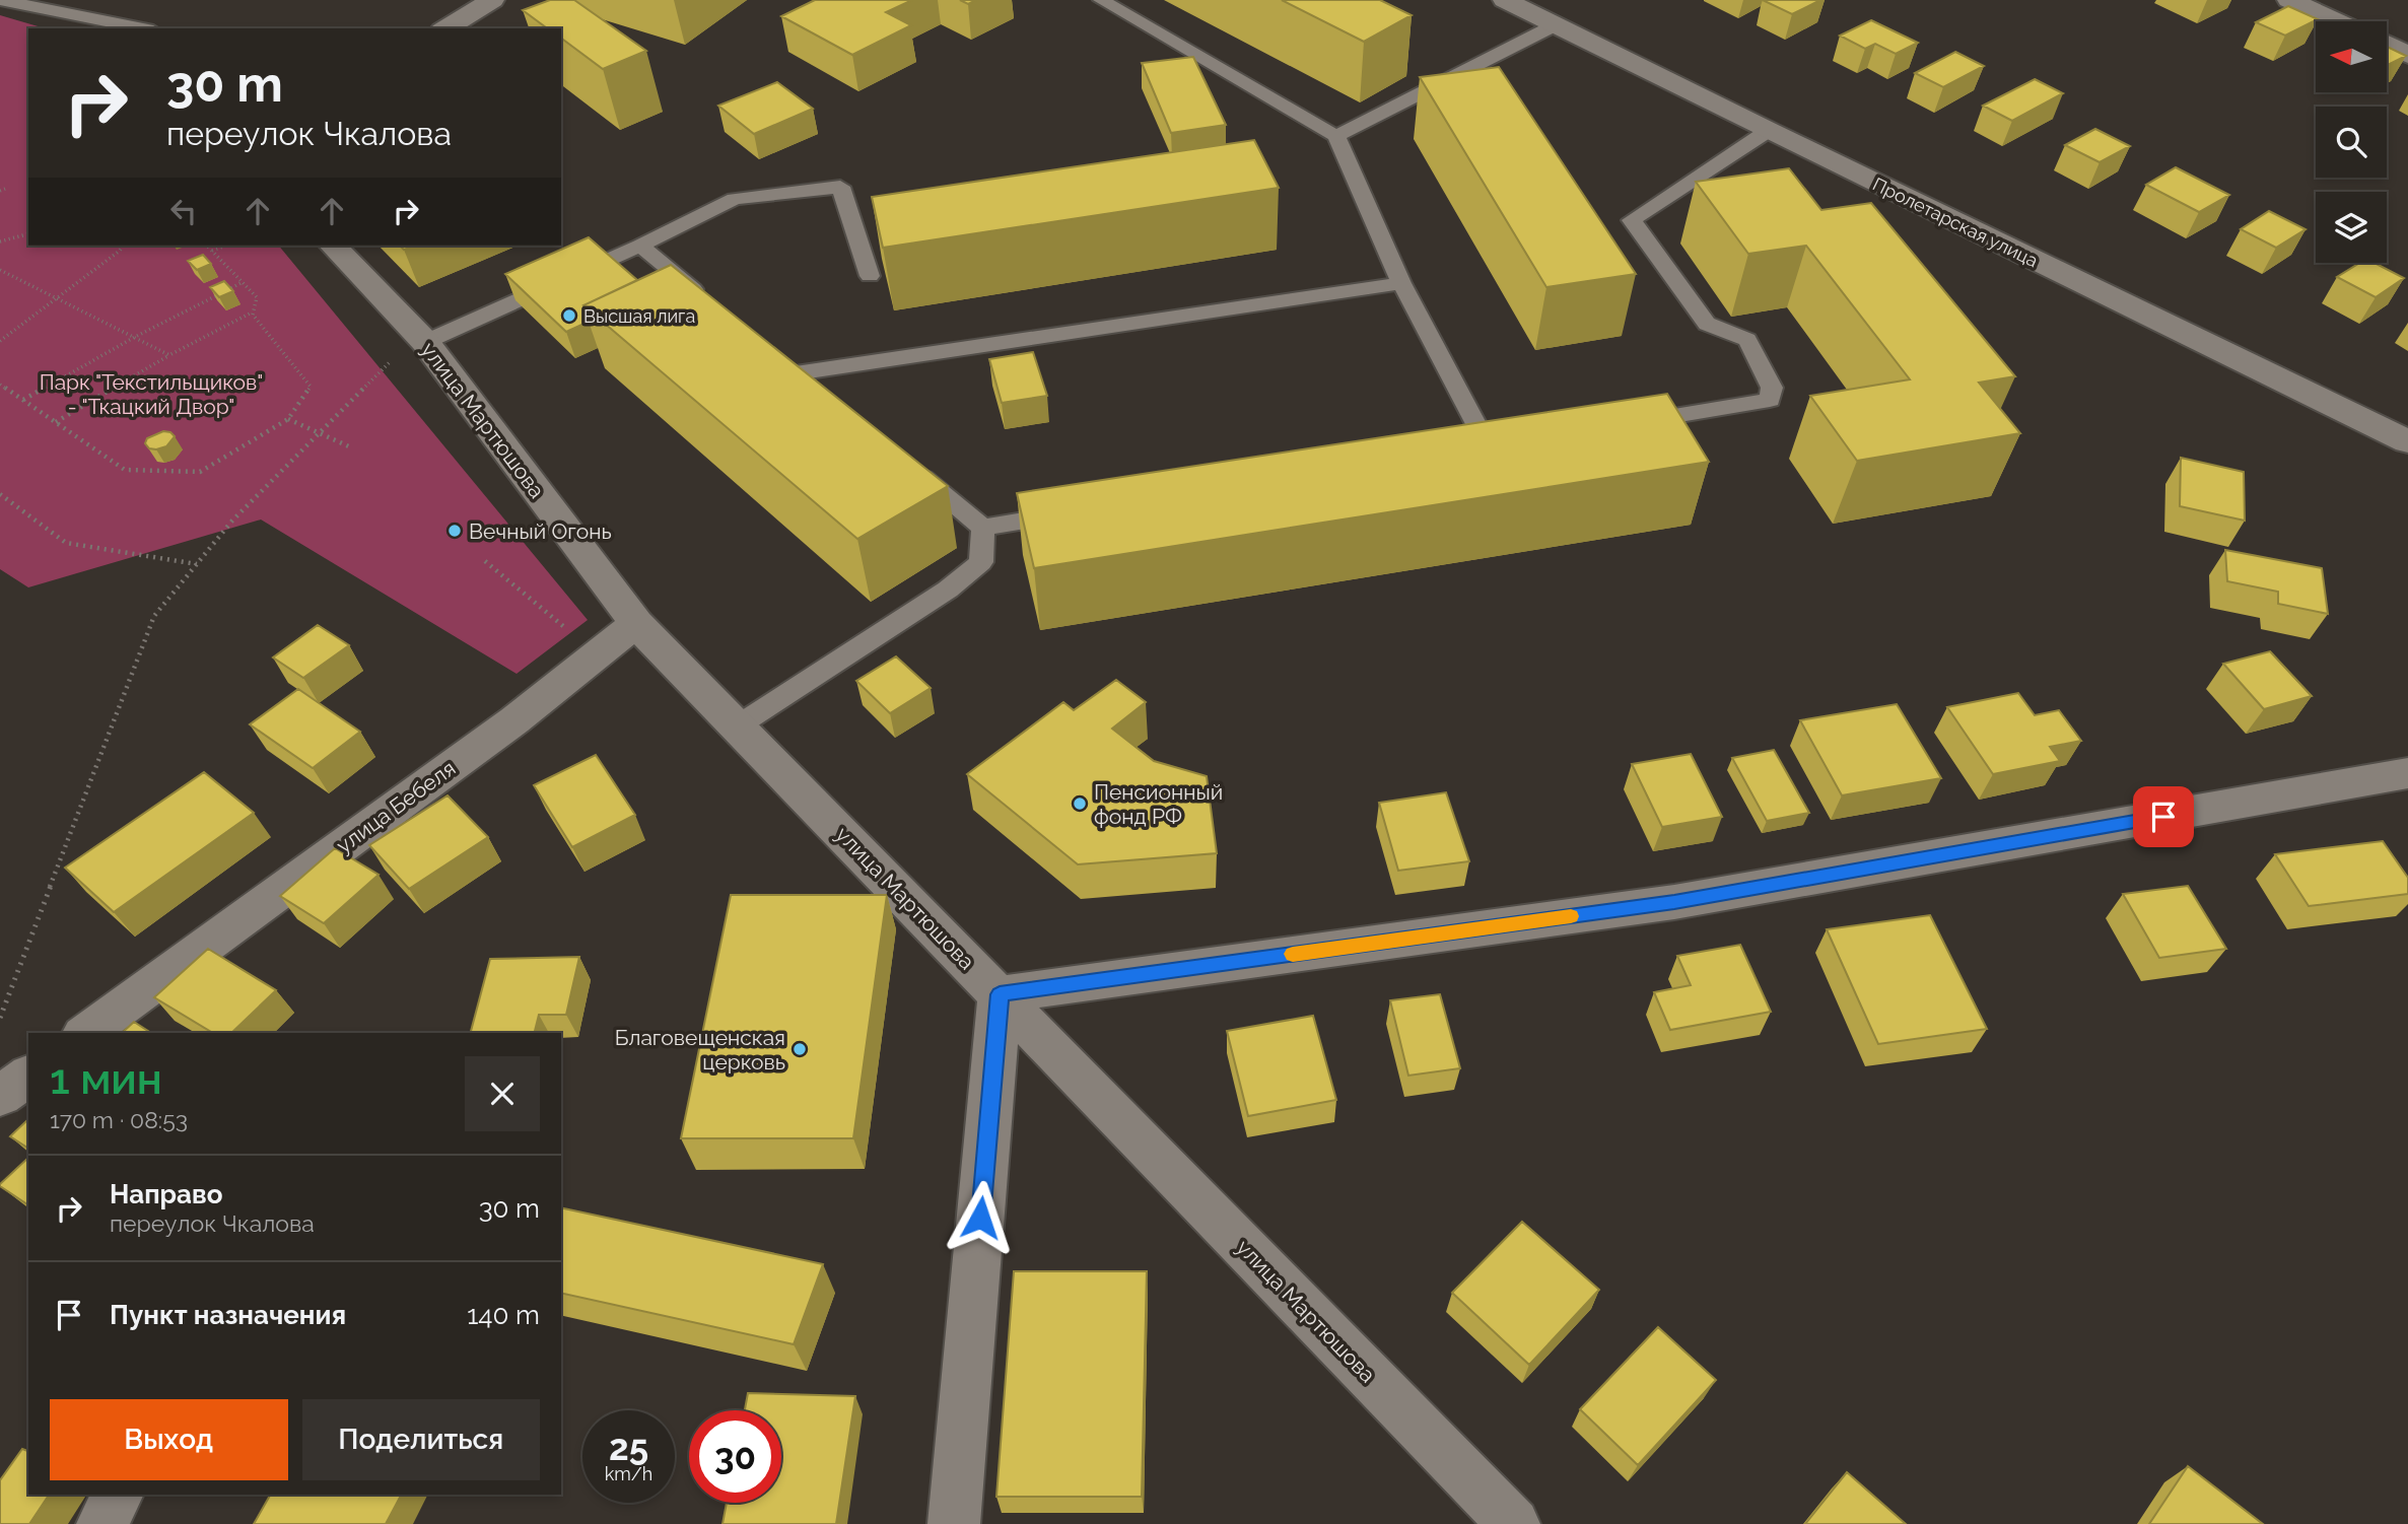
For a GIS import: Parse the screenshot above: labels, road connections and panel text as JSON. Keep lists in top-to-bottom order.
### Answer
{
  "streets": {
    "street": ["Пролетарская улица", "улица Мартюшова", "улица Бебеля"]
  },
  "crossings": [
    ["улица Мартюшова", "улица Бебеля"]
  ],
  "parks": ["Парк \"Текстильщиков\" - \"Ткацкий Двор\""],
  "places": [
    "Высшая лига",
    "Вечный Огонь",
    "Пенсионный фонд РФ",
    "Благовещенская церковь"
  ],
  "north": "left",
  "page": {
    "turn": ["30 m", "переулок Чкалова"],
    "heading": ["1 мин", "170 m · 08:53"],
    "list": [
      {
        "name": "Направо",
        "note": "переулок Чкалова",
        "value": "30 m"
      },
      {
        "name": "Пункт назначения",
        "value": "140 m"
      }
    ],
    "buttons": ["Выход", "Поделиться"],
    "speed": "25 km/h",
    "limit": "30"
  }
}
